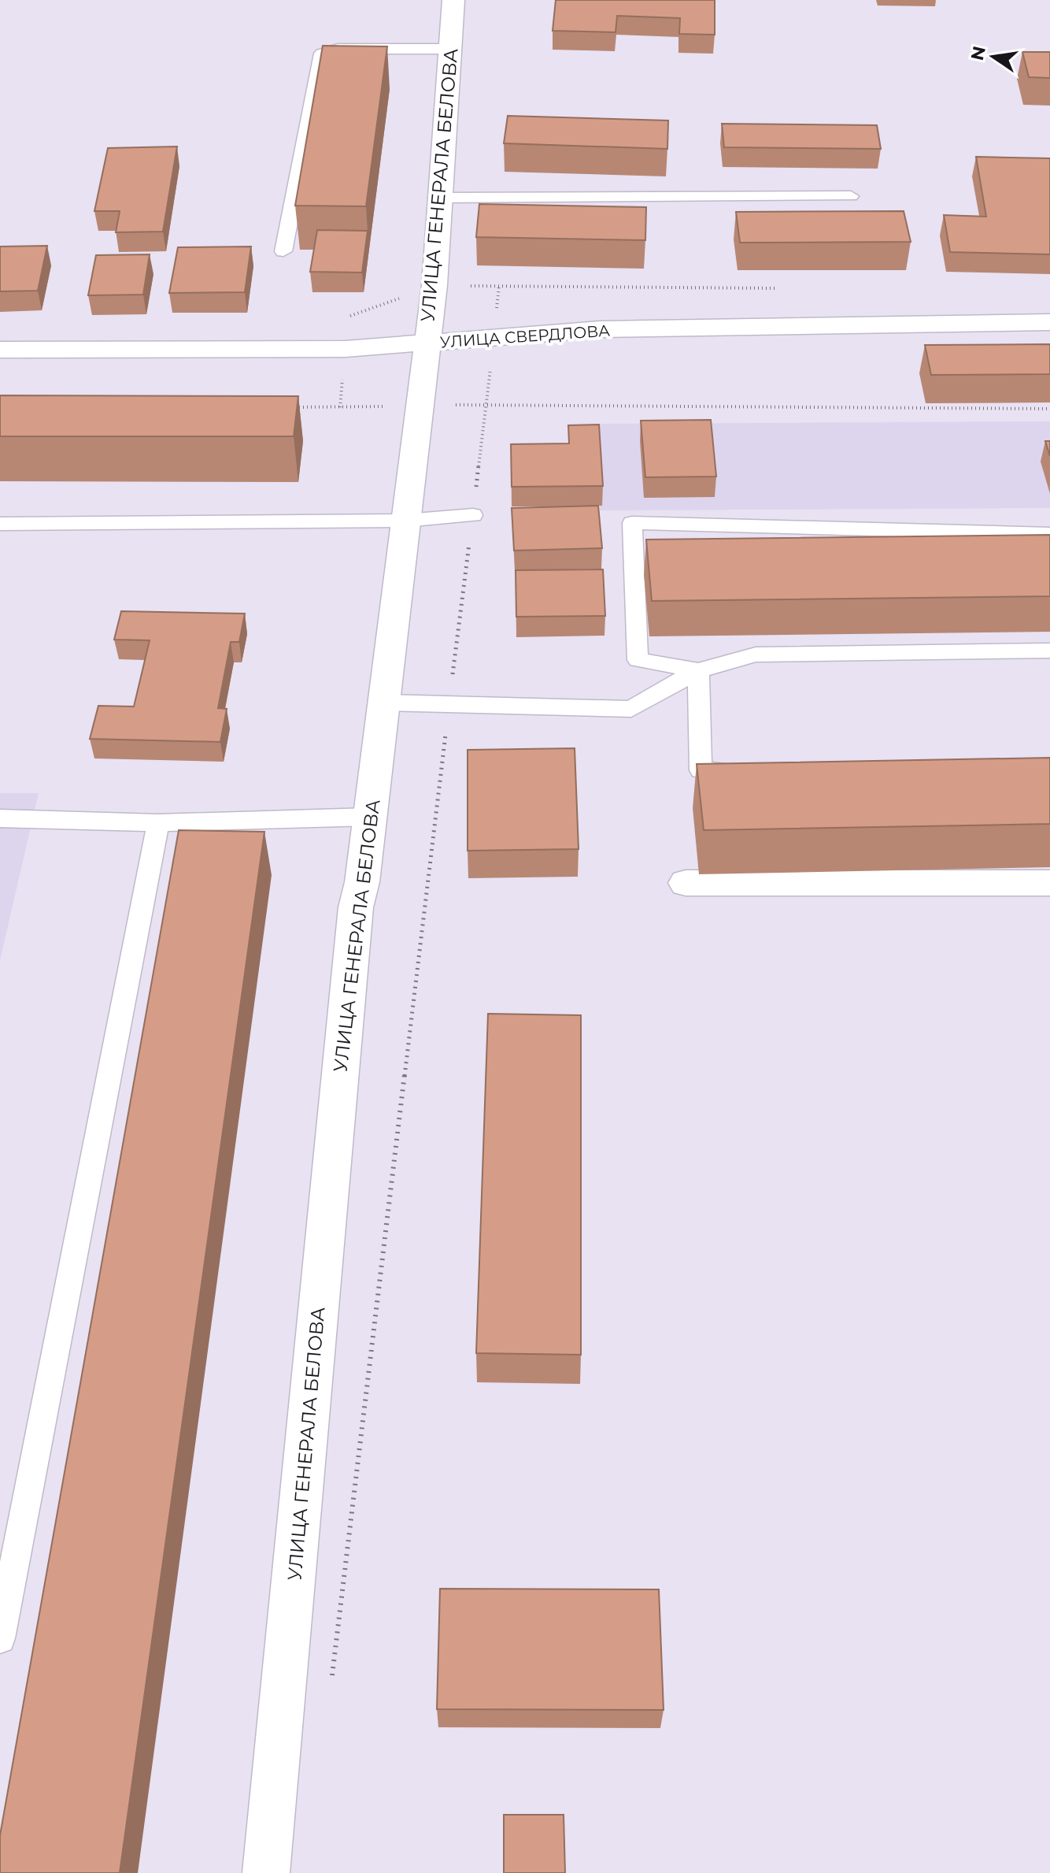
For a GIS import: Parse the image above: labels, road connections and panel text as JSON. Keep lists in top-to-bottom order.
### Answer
{
  "streets": {
    "street": ["УЛИЦА ГЕНЕРАЛА БЕЛОВА", "УЛИЦА СВЕРДЛОВА"]
  },
  "crossings": [
    ["УЛИЦА ГЕНЕРАЛА БЕЛОВА", "УЛИЦА СВЕРДЛОВА"]
  ],
  "north": "left"
}
